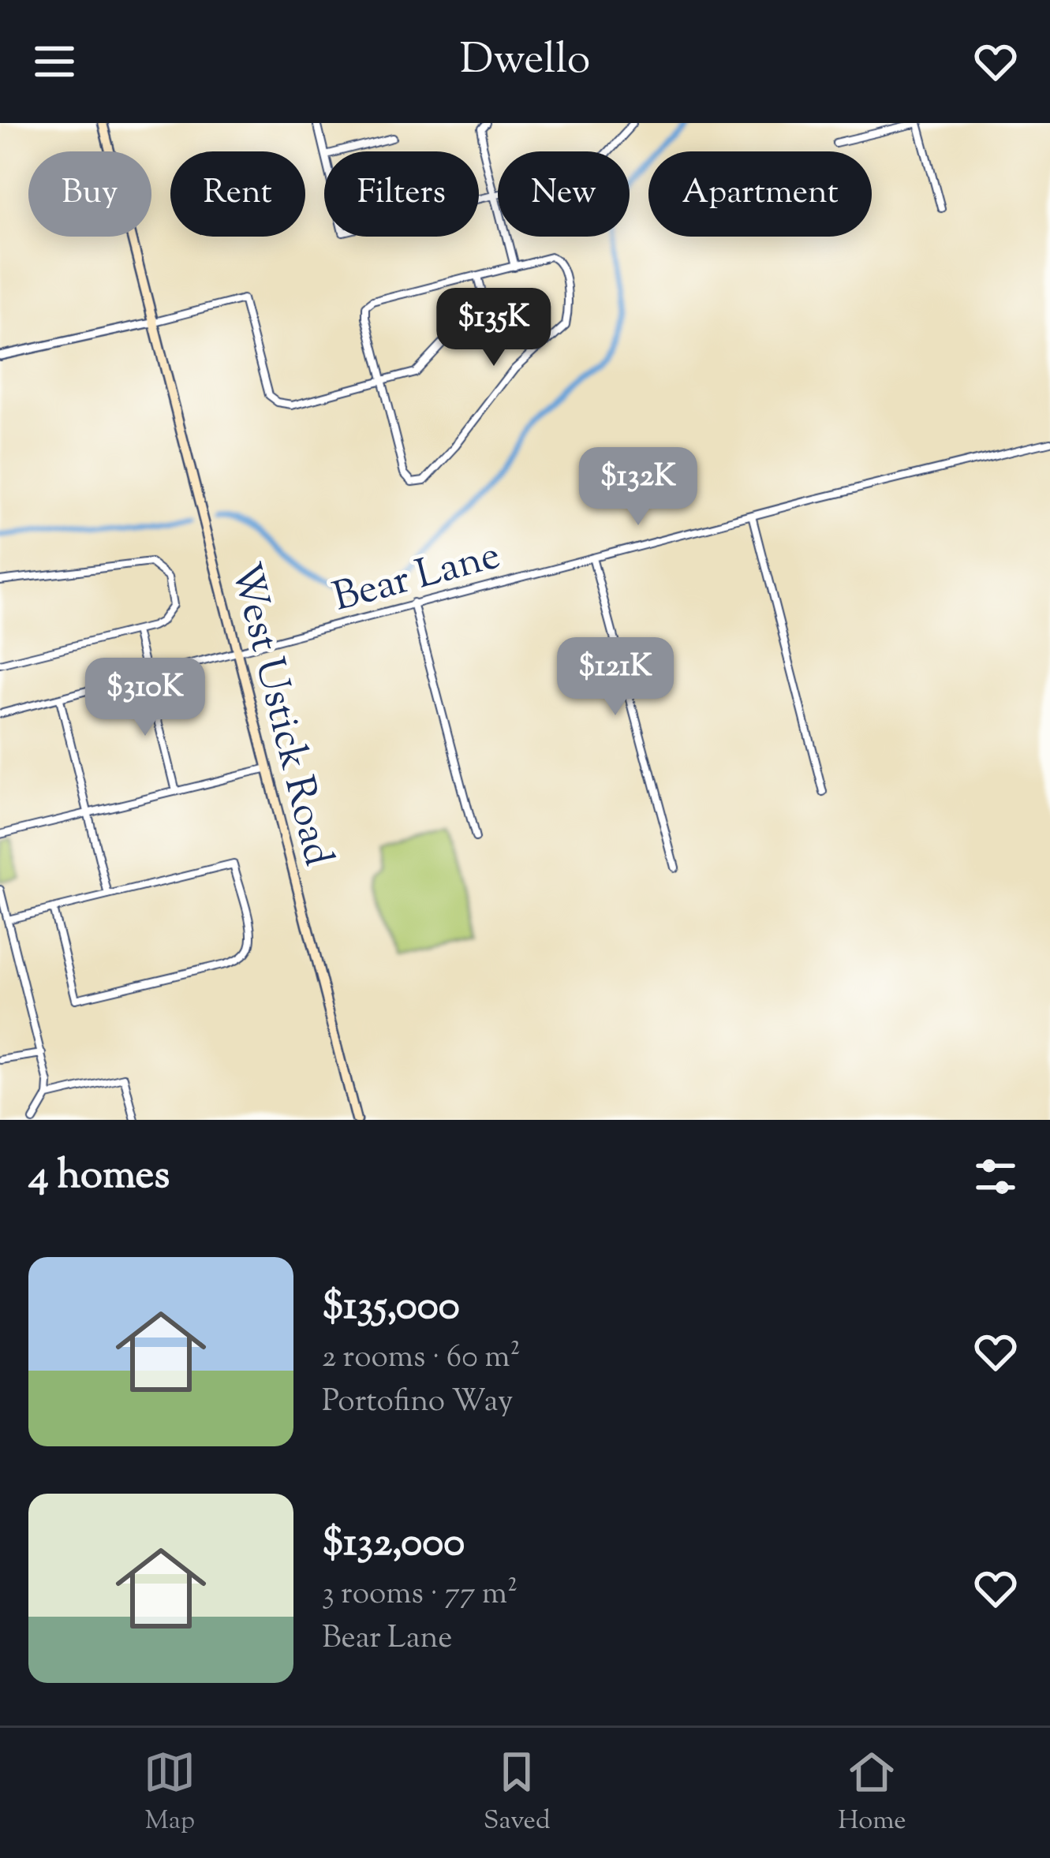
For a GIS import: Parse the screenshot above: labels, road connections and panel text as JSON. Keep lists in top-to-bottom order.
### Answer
{
  "streets": {
    "main road": ["West Ustick Road"],
    "street": ["Bear Lane"]
  },
  "crossings": [
    ["Bear Lane", "West Ustick Road"]
  ],
  "page": {
    "header": "Dwello",
    "chip": [
      "Buy",
      "Rent",
      "Filters",
      "New",
      "Apartment"
    ],
    "price": [
      "$135K",
      "$132K",
      "$121K",
      "$310K"
    ],
    "heading": "4 homes",
    "list": [
      {
        "name": "$135,000",
        "note": "2 rooms · 60 m² · Portofino Way"
      },
      {
        "name": "$132,000",
        "note": "3 rooms · 77 m² · Bear Lane"
      }
    ],
    "tabs": ["Map", "Saved", "Home"]
  }
}
